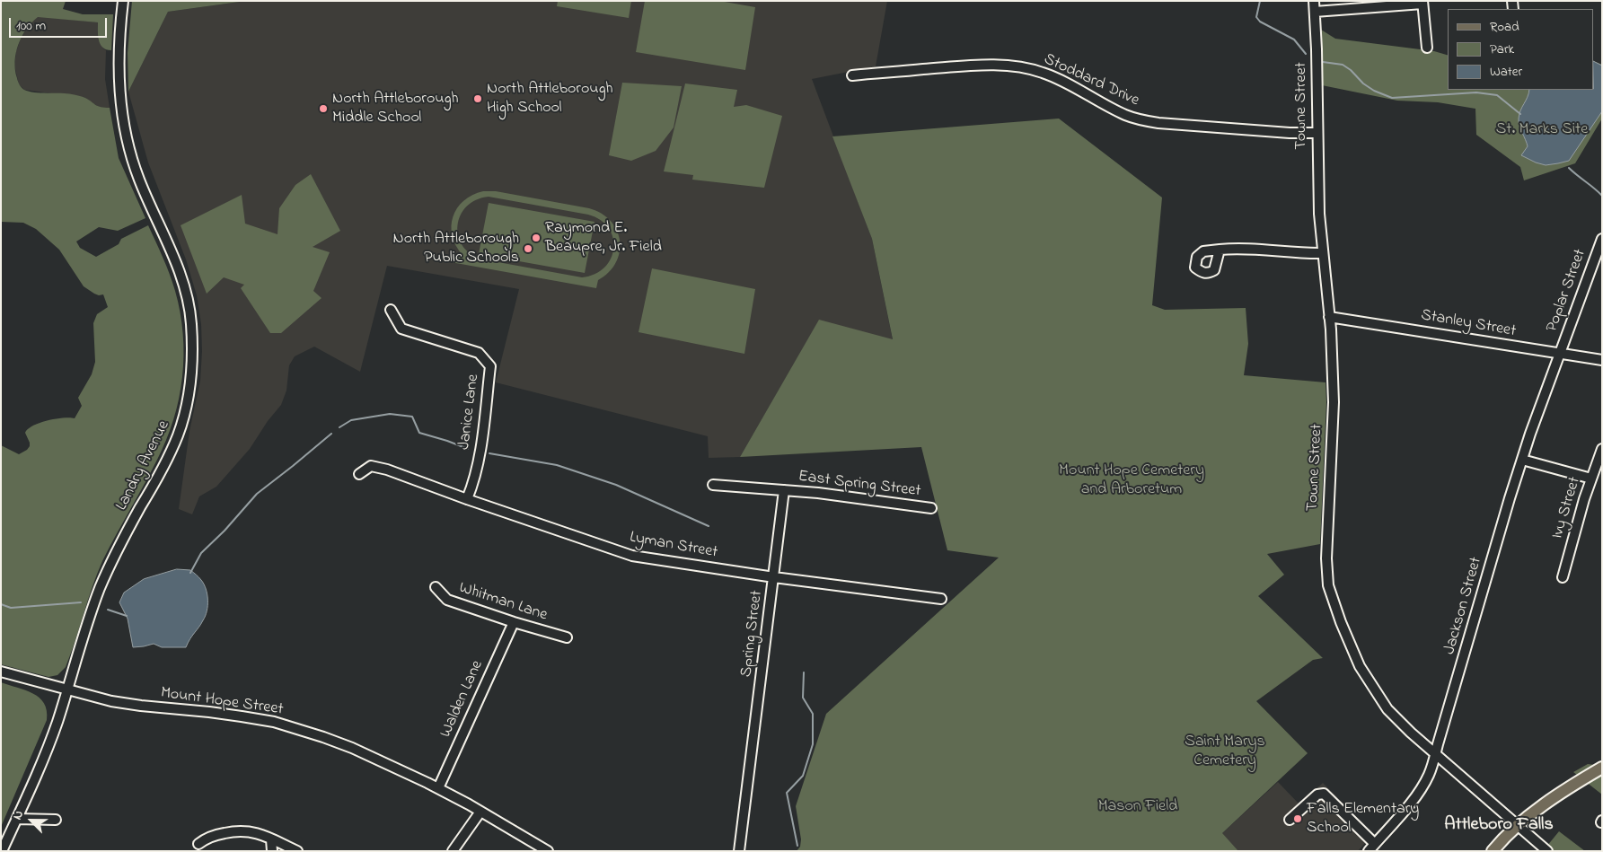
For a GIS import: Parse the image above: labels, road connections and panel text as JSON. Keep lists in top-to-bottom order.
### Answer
{
  "streets": {
    "street": [
      "Stoddard Drive",
      "Towne Street",
      "Poplar Street",
      "Stanley Street",
      "Janice Lane",
      "Landry Avenue",
      "East Spring Street",
      "Ivy Street",
      "Lyman Street",
      "Whitman Lane",
      "Jackson Street",
      "Spring Street",
      "Walden Lane",
      "Mount Hope Street"
    ]
  },
  "crossings": [
    ["Stoddard Drive", "Towne Street"],
    ["Towne Street", "Stanley Street"],
    ["Towne Street", "Jackson Street"],
    ["Poplar Street", "Stanley Street"],
    ["Poplar Street", "Jackson Street"],
    ["Stanley Street", "Jackson Street"],
    ["Janice Lane", "Lyman Street"],
    ["Landry Avenue", "Mount Hope Street"],
    ["East Spring Street", "Spring Street"],
    ["Lyman Street", "Spring Street"],
    ["Whitman Lane", "Walden Lane"],
    ["Walden Lane", "Mount Hope Street"]
  ],
  "districts": ["Attleboro Falls"],
  "parks": [
    "St. Marks Site",
    "Mount Hope Cemetery and Arboretum",
    "Saint Marys Cemetery",
    "Mason Field"
  ],
  "places": [
    "North Attleborough High School",
    "North Attleborough Middle School",
    "Raymond E. Beaupre, Jr. Field",
    "North Attleborough Public Schools",
    "Falls Elementary School"
  ],
  "legend": ["Road", "Park", "Water"],
  "scale_bar": "100 m",
  "north": "top left"
}
